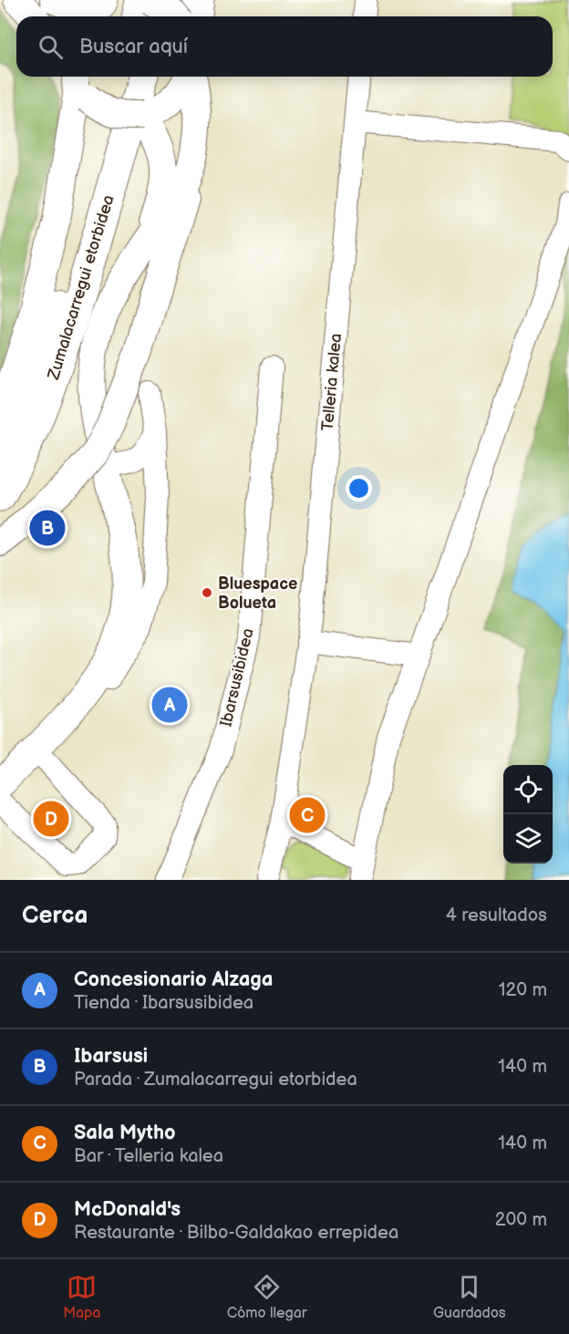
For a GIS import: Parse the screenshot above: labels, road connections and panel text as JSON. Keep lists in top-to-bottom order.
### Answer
{
  "streets": {
    "highway": ["Zumalacarregui etorbidea"],
    "street": ["Telleria kalea", "Ibarsusibidea"]
  },
  "places": ["Bluespace Bolueta"],
  "page": {
    "search": "Buscar aquí",
    "pins": [
      "B",
      "A",
      "C",
      "D"
    ],
    "heading": ["Cerca", "4 resultados"],
    "list": [
      {
        "mark": "A",
        "name": "Concesionario Alzaga",
        "note": "Tienda · Ibarsusibidea",
        "value": "120 m"
      },
      {
        "mark": "B",
        "name": "Ibarsusi",
        "note": "Parada · Zumalacarregui etorbidea",
        "value": "140 m"
      },
      {
        "mark": "C",
        "name": "Sala Mytho",
        "note": "Bar · Telleria kalea",
        "value": "140 m"
      },
      {
        "mark": "D",
        "name": "McDonald's",
        "note": "Restaurante · Bilbo-Galdakao errepidea",
        "value": "200 m"
      }
    ],
    "nav": ["Mapa", "Cómo llegar", "Guardados"]
  }
}
